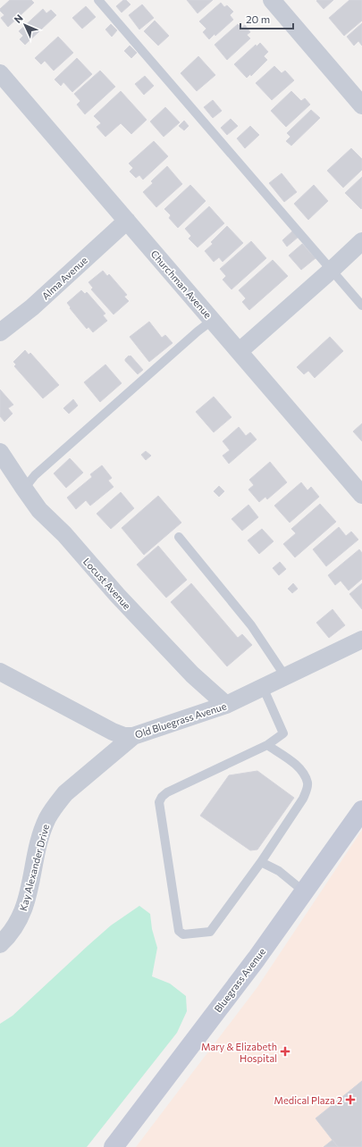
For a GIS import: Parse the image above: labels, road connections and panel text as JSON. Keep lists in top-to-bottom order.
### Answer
{
  "streets": {
    "street": [
      "Alma Avenue",
      "Churchman Avenue",
      "Locust Avenue",
      "Old Bluegrass Avenue",
      "Kay Alexander Drive",
      "Bluegrass Avenue"
    ]
  },
  "crossings": [
    ["Alma Avenue", "Churchman Avenue"],
    ["Locust Avenue", "Old Bluegrass Avenue"],
    ["Old Bluegrass Avenue", "Kay Alexander Drive"]
  ],
  "places": {
    "health": ["Mary & Elizabeth Hospital", "Medical Plaza 2"]
  },
  "scale_bar": "20 m",
  "north": "top left"
}
